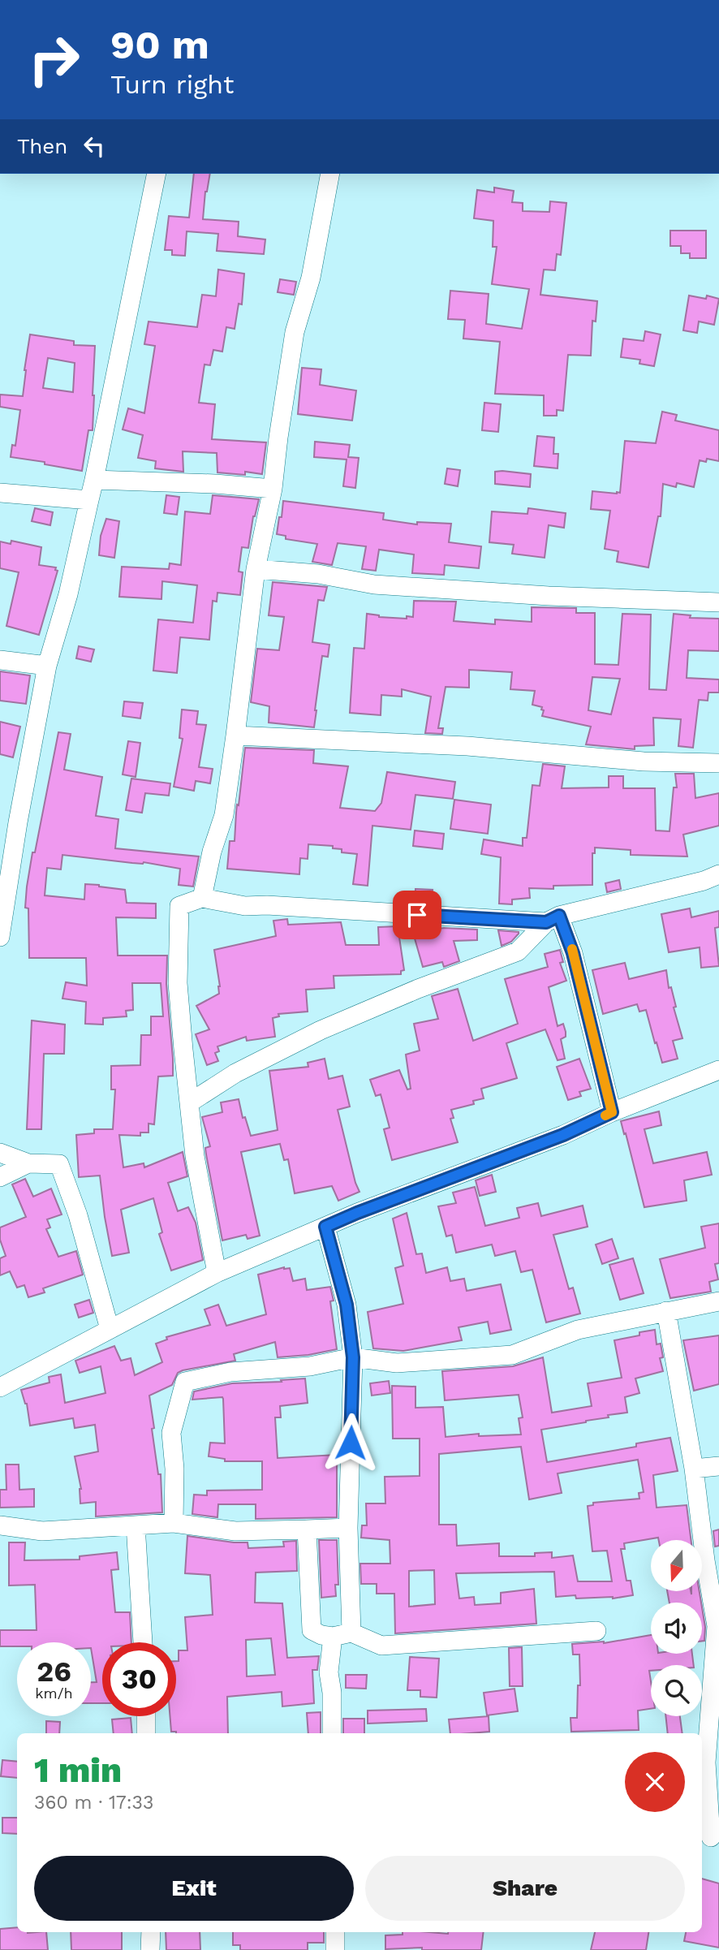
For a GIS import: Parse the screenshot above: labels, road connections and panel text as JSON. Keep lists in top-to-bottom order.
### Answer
{
  "north": "bottom",
  "page": {
    "turn": ["90 m", "Turn right"],
    "then": "Then",
    "speed": "26 km/h",
    "limit": "30",
    "heading": ["1 min", "360 m · 17:33"],
    "buttons": ["Exit", "Share"]
  }
}
